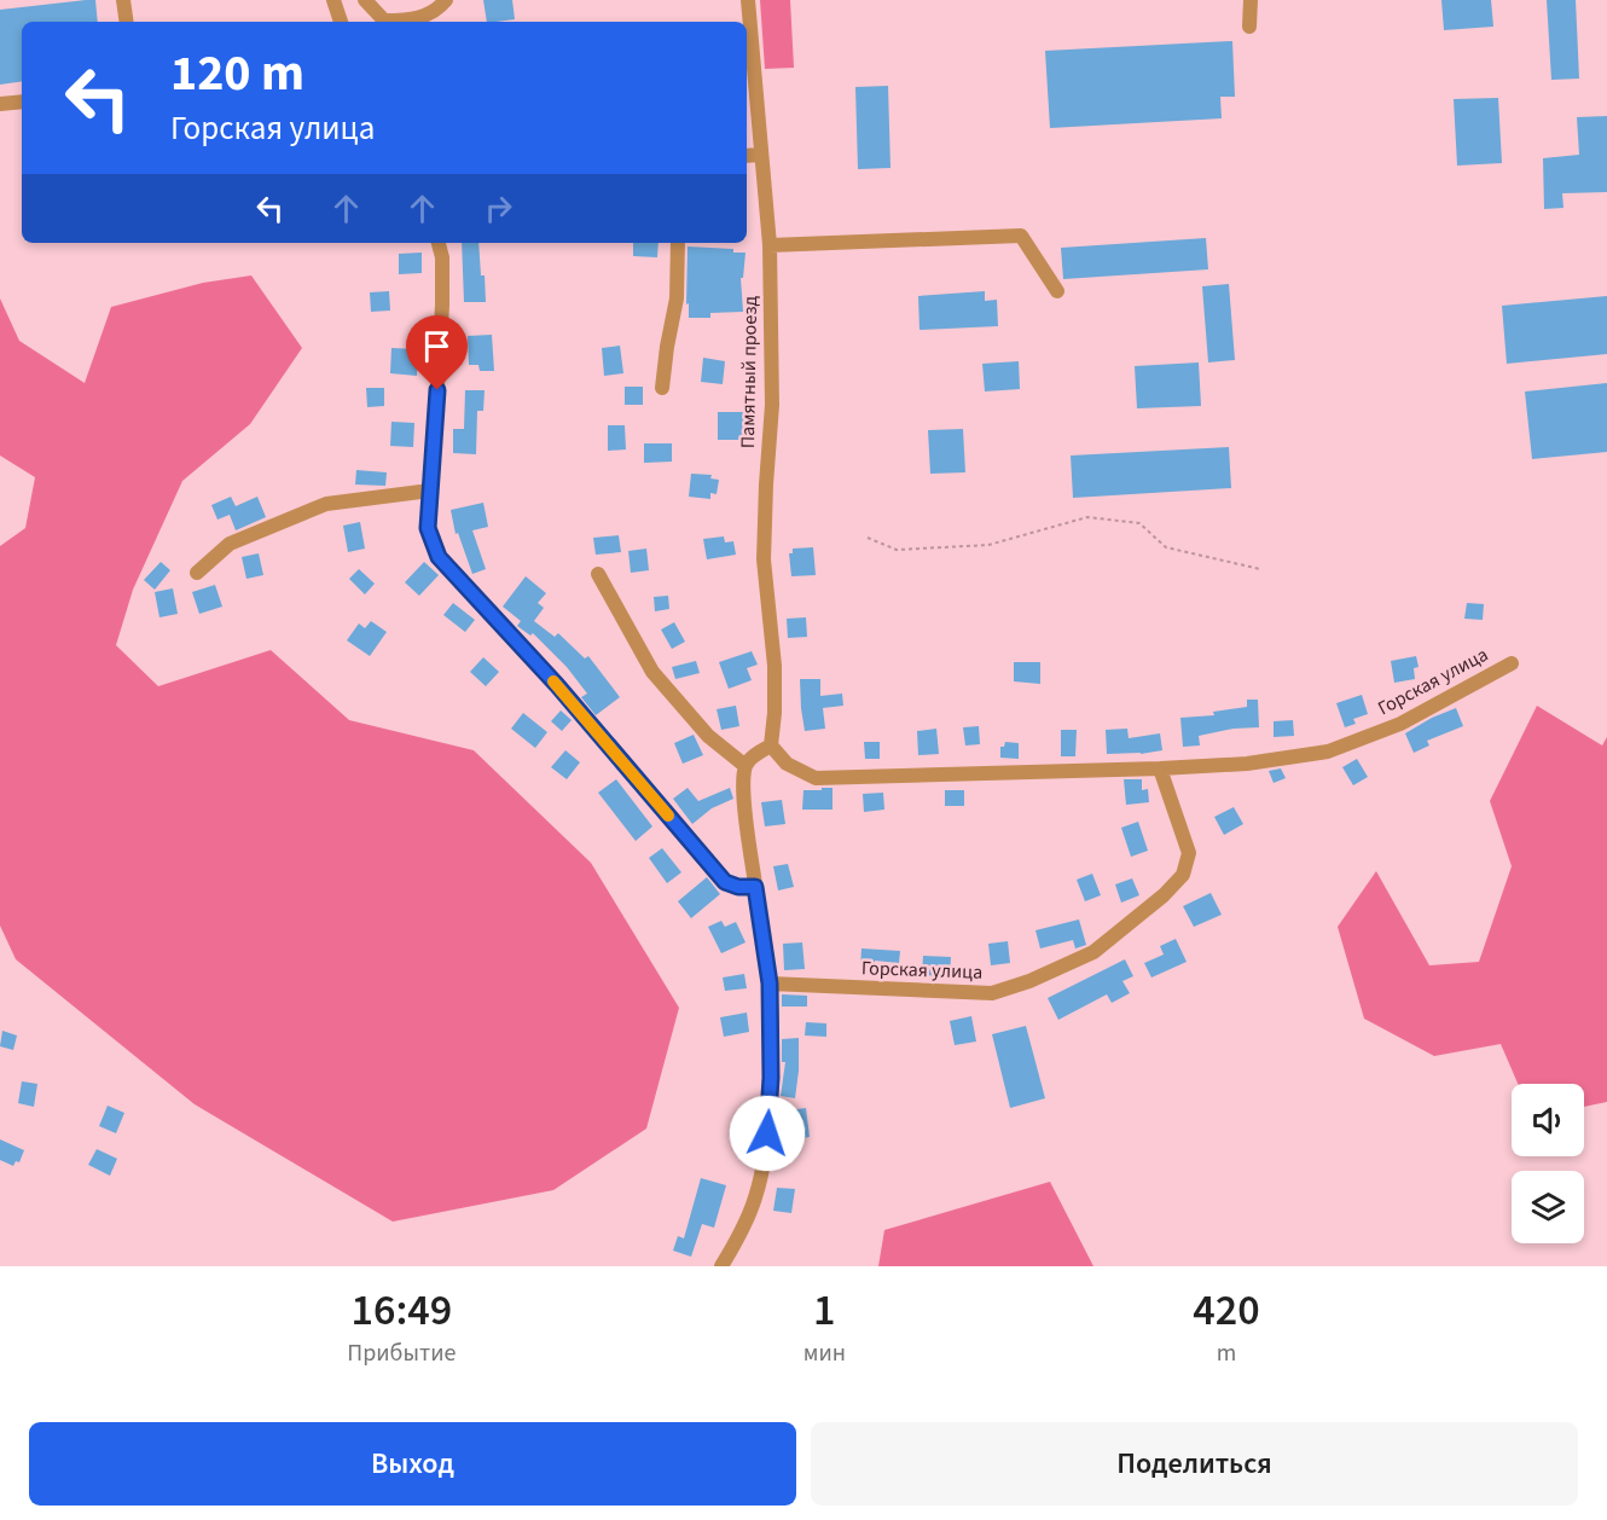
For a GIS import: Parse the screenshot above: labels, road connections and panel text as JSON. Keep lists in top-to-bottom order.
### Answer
{
  "streets": {
    "street": ["Памятный проезд", "Горская улица"]
  },
  "crossings": [
    ["Памятный проезд", "Горская улица"]
  ],
  "page": {
    "turn": ["120 m", "Горская улица"],
    "eta": [
      "16:49",
      "Прибытие",
      "1",
      "мин",
      "420",
      "m"
    ],
    "buttons": ["Выход", "Поделиться"]
  }
}
